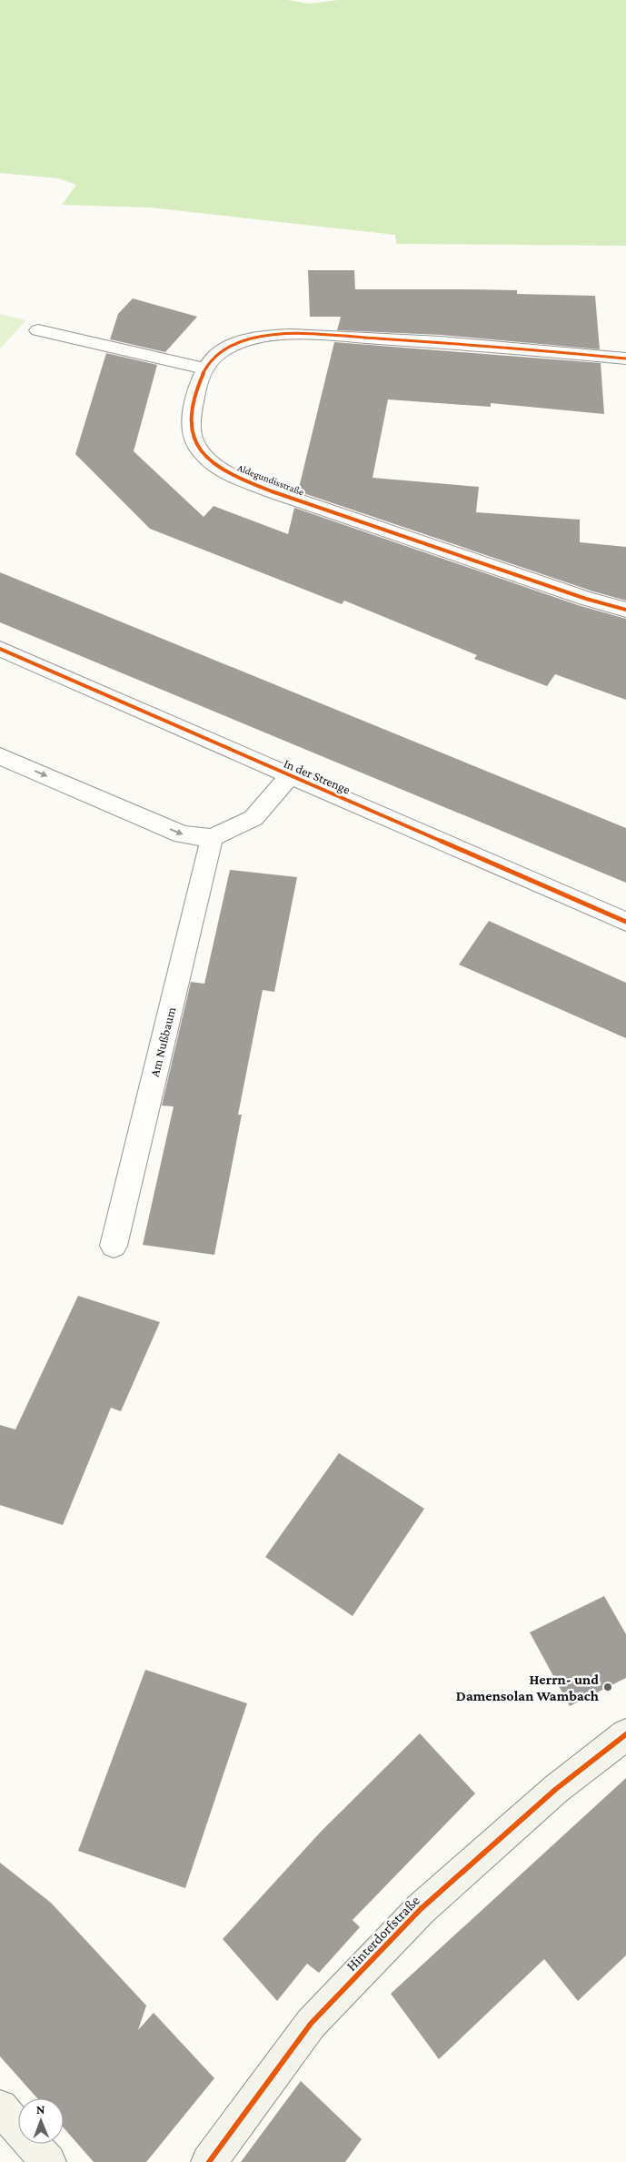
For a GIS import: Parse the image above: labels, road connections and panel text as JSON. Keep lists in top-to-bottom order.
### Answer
{
  "streets": {
    "street": [
      "Aldegundisstraße",
      "In der Strenge",
      "Am Nußbaum",
      "Hinterdorfstraße"
    ]
  },
  "crossings": [
    ["In der Strenge", "Am Nußbaum"]
  ],
  "places": ["Herrn- und Damensolan Wambach"],
  "north": "top"
}
